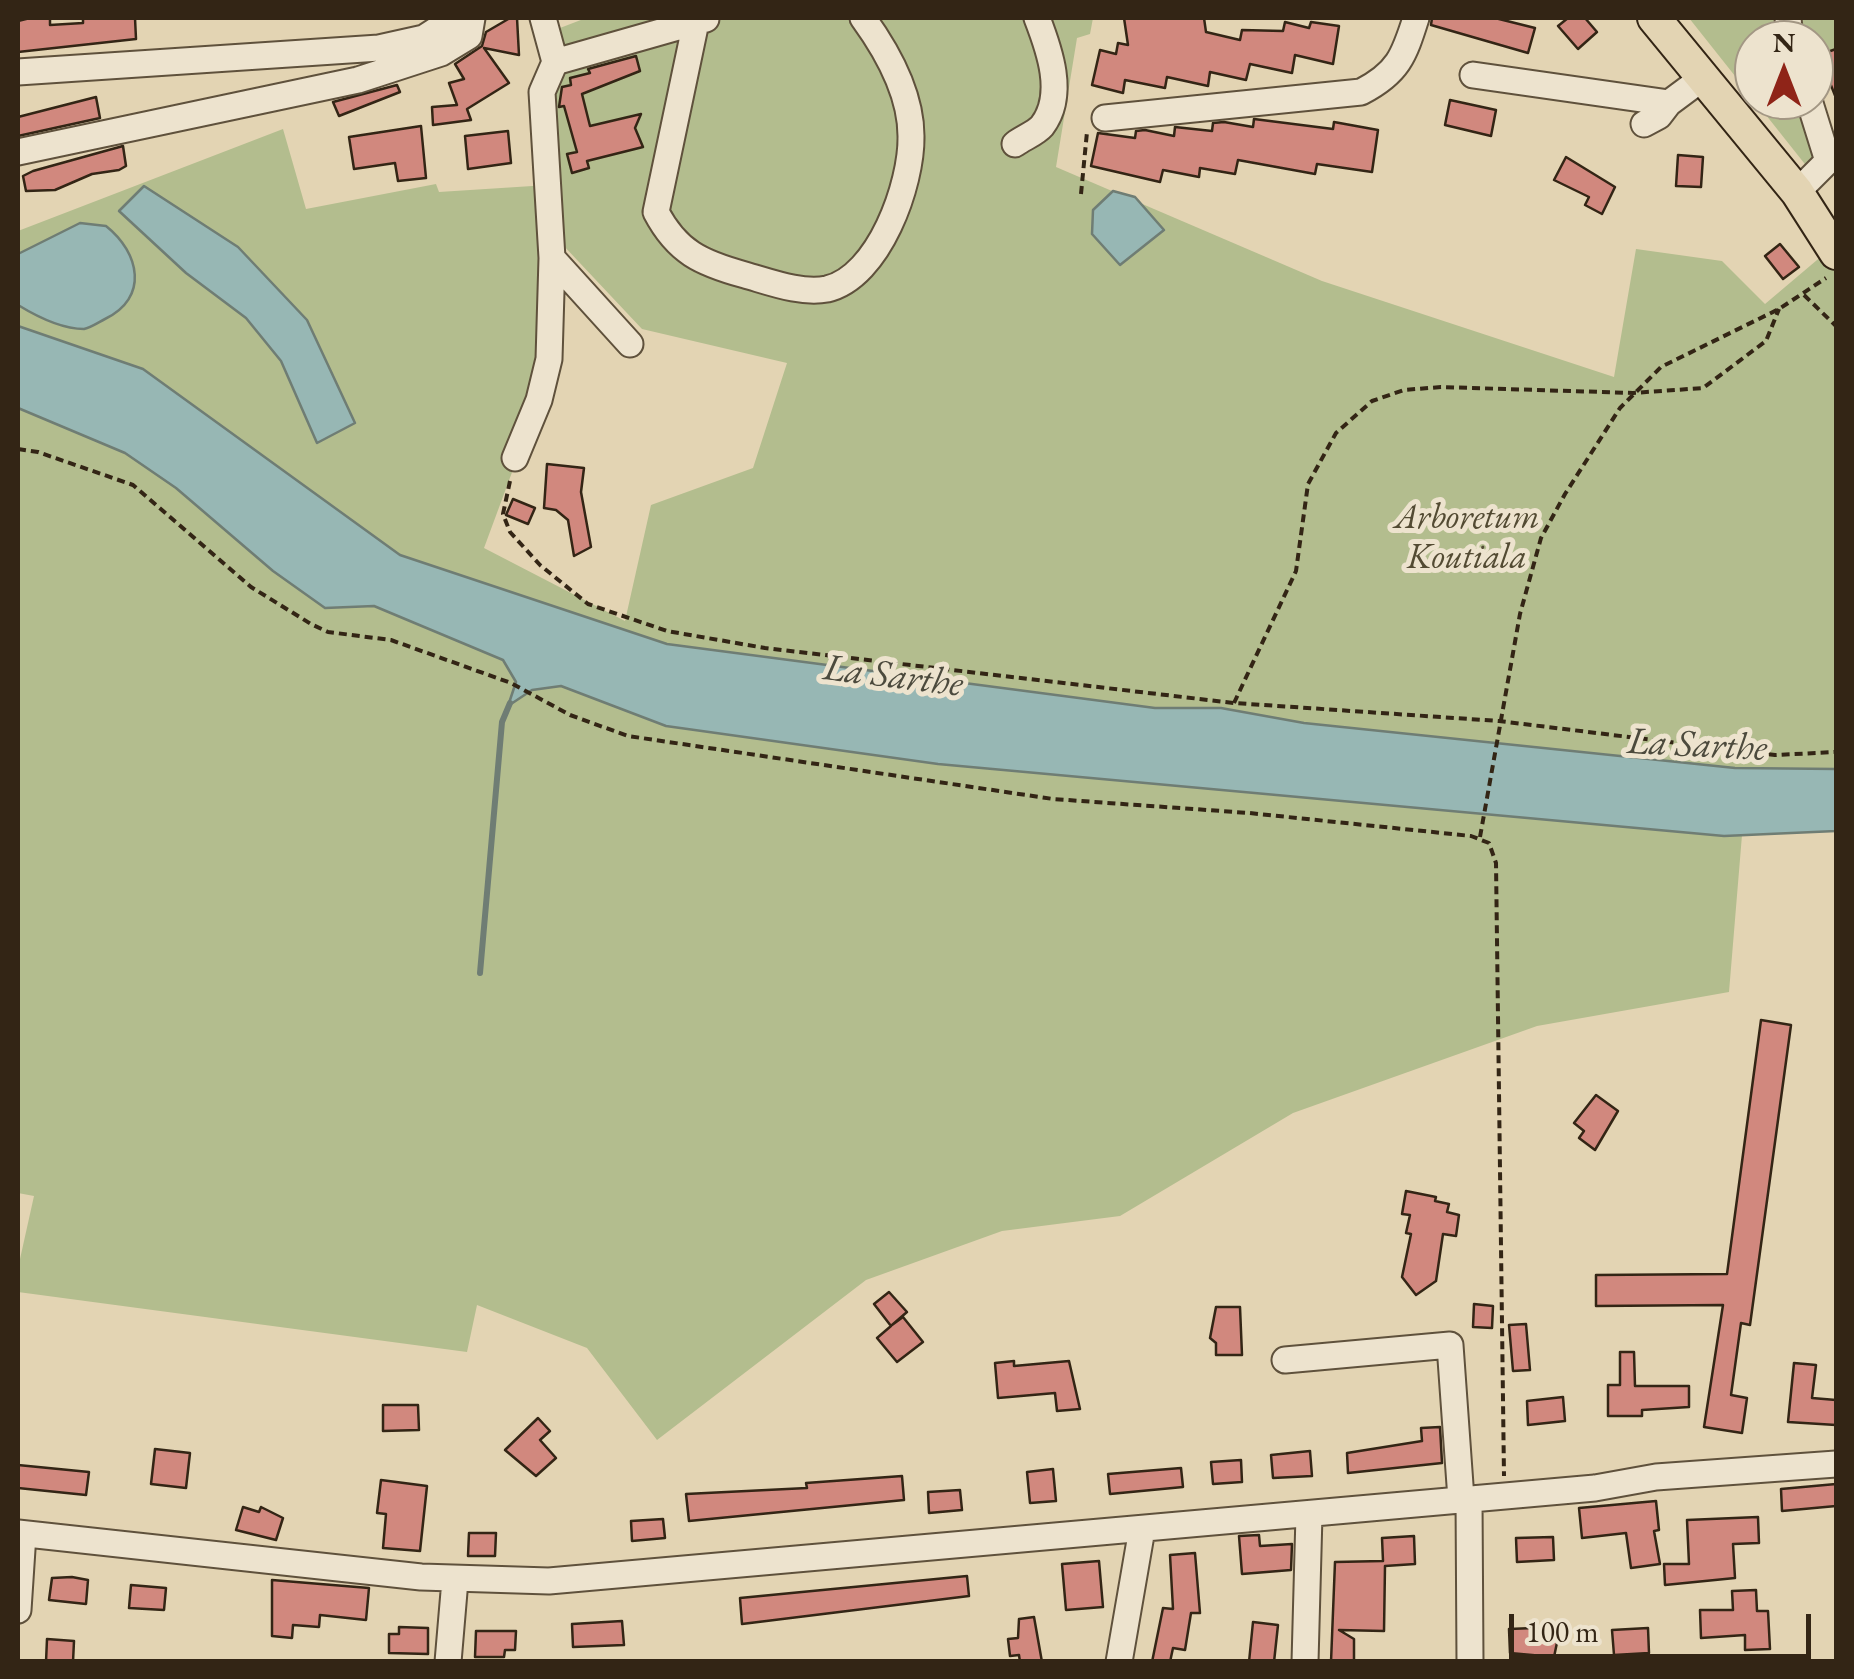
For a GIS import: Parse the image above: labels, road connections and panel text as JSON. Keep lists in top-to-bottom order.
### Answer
{
  "water": ["La Sarthe"],
  "parks": ["Arboretum Koutiala"],
  "scale_bar": "100 m",
  "north": "top"
}
